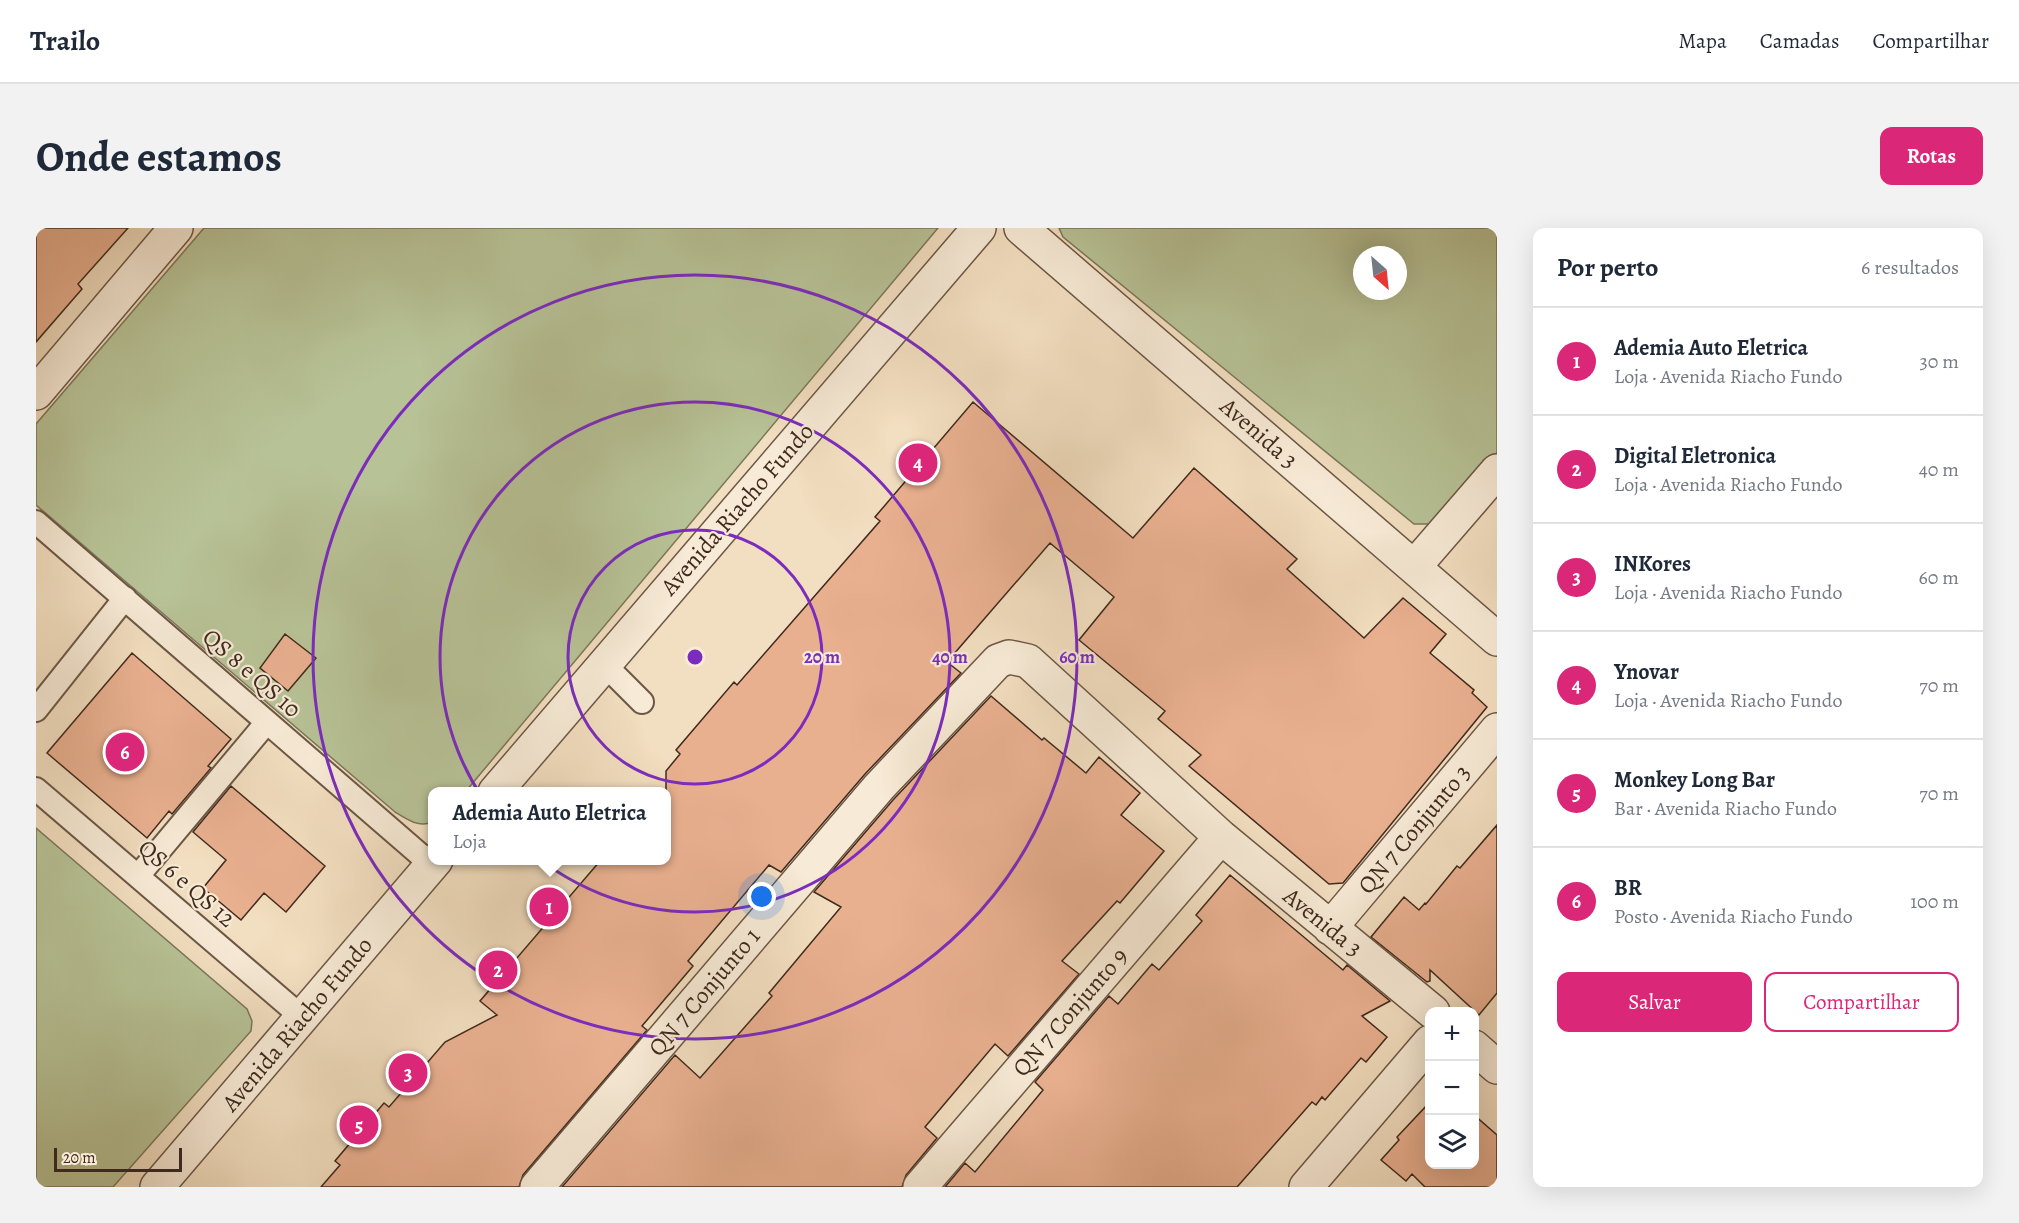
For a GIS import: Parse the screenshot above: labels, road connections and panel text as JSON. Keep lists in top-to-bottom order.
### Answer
{
  "streets": {
    "street": [
      "Avenida 3",
      "Avenida Riacho Fundo",
      "QN 7 Conjunto 3",
      "QN 7 Conjunto 1",
      "QN 7 Conjunto 9"
    ],
    "lane": ["QS 8 e QS 10", "QS 6 e QS 12"]
  },
  "crossings": [
    ["Avenida 3", "QN 7 Conjunto 3"],
    ["Avenida 3", "QN 7 Conjunto 1"],
    ["Avenida 3", "QN 7 Conjunto 9"],
    ["Avenida Riacho Fundo", "QS 6 e QS 12"]
  ],
  "scale_bar": "20 m",
  "north": "bottom right",
  "page": {
    "header": "Trailo",
    "nav": ["Mapa", "Camadas", "Compartilhar"],
    "buttons": [
      "Rotas",
      ["Salvar", "Compartilhar"]
    ],
    "title": "Onde estamos",
    "heading": ["Por perto", "6 resultados"],
    "list": [
      {
        "mark": "1",
        "name": "Ademia Auto Eletrica",
        "note": "Loja · Avenida Riacho Fundo",
        "value": "30 m"
      },
      {
        "mark": "2",
        "name": "Digital Eletronica",
        "note": "Loja · Avenida Riacho Fundo",
        "value": "40 m"
      },
      {
        "mark": "3",
        "name": "INKores",
        "note": "Loja · Avenida Riacho Fundo",
        "value": "60 m"
      },
      {
        "mark": "4",
        "name": "Ynovar",
        "note": "Loja · Avenida Riacho Fundo",
        "value": "70 m"
      },
      {
        "mark": "5",
        "name": "Monkey Long Bar",
        "note": "Bar · Avenida Riacho Fundo",
        "value": "70 m"
      },
      {
        "mark": "6",
        "name": "BR",
        "note": "Posto · Avenida Riacho Fundo",
        "value": "100 m"
      }
    ],
    "pins": [
      "4",
      "6",
      "1",
      "2",
      "3",
      "5"
    ],
    "popup": ["Ademia Auto Eletrica", "Loja"],
    "map_buttons": ["+", "−"],
    "scale": "20 m"
  },
  "rings": ["20 m", "40 m", "60 m"]
}
